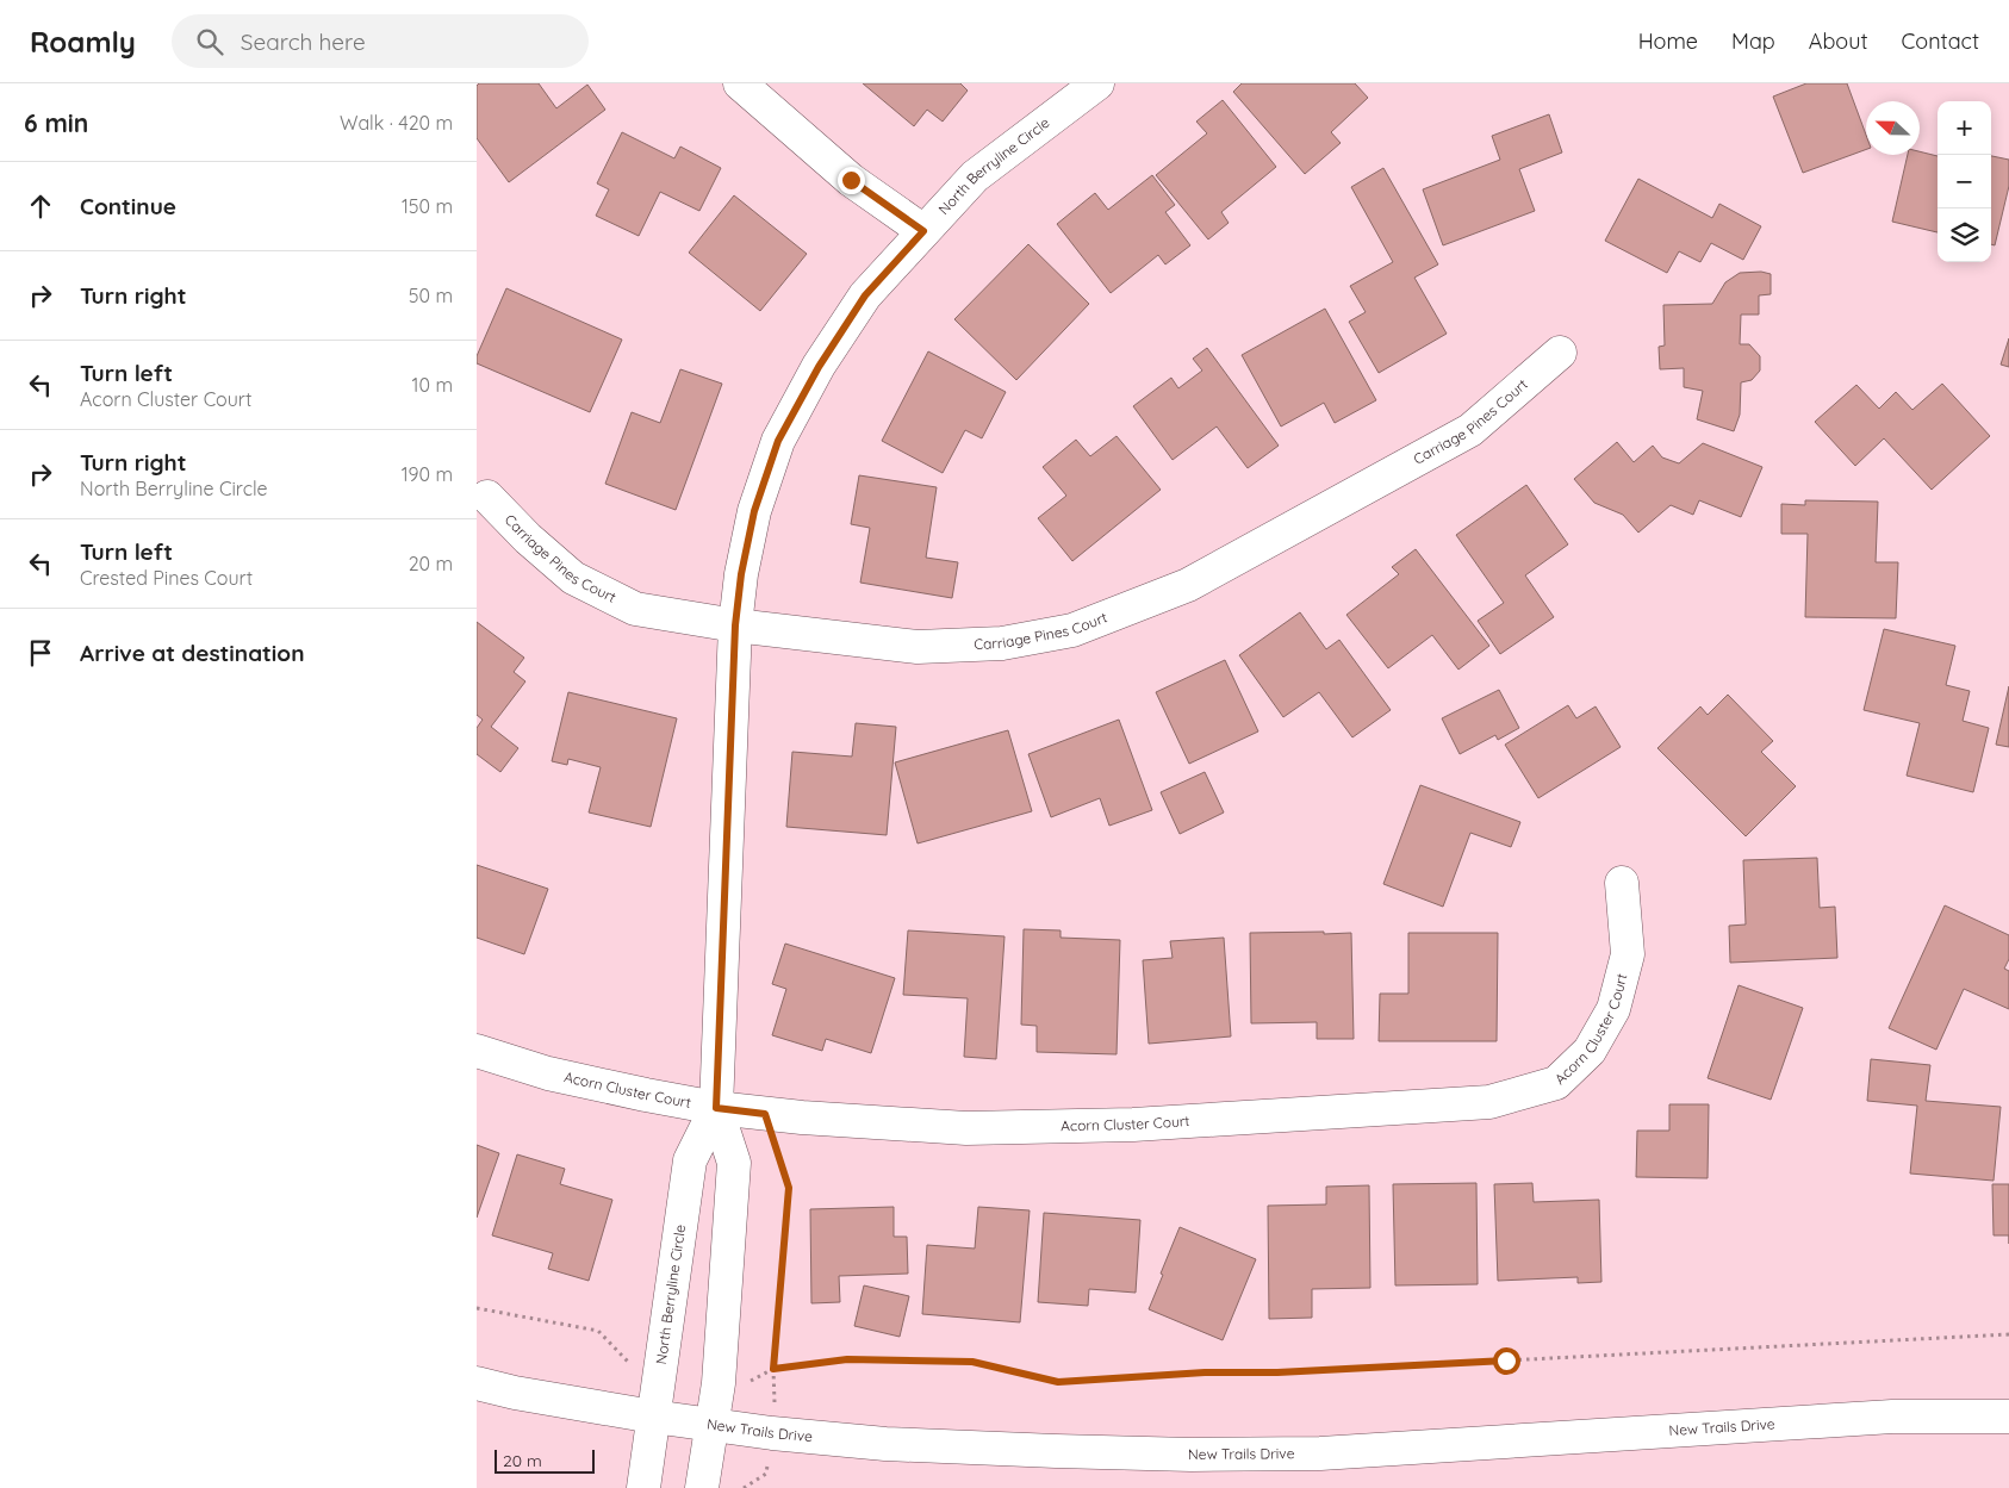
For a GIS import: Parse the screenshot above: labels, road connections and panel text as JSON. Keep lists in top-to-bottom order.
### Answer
{
  "streets": {
    "street": [
      "North Berryline Circle",
      "Carriage Pines Court",
      "Acorn Cluster Court",
      "New Trails Drive"
    ]
  },
  "crossings": [
    ["North Berryline Circle", "Carriage Pines Court"],
    ["North Berryline Circle", "Acorn Cluster Court"],
    ["North Berryline Circle", "New Trails Drive"]
  ],
  "scale_bar": "20 m",
  "north": "left",
  "page": {
    "header": "Roamly",
    "search": "Search here",
    "nav": [
      "Home",
      "Map",
      "About",
      "Contact"
    ],
    "heading": ["6 min", "Walk · 420 m"],
    "map_buttons": ["+", "−"],
    "list": [
      ["Continue", "150 m"],
      ["Turn right", "50 m"],
      ["Turn left", "Acorn Cluster Court", "10 m"],
      ["Turn right", "North Berryline Circle", "190 m"],
      ["Turn left", "Crested Pines Court", "20 m"],
      "Arrive at destination"
    ],
    "scale": "20 m"
  }
}
